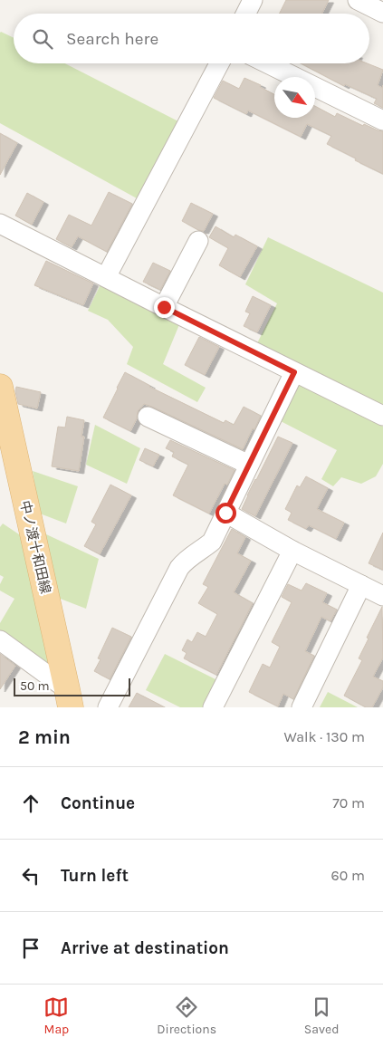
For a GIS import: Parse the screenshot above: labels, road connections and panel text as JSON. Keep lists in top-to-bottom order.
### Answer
{
  "streets": {
    "main road": ["中ノ渡十和田線"]
  },
  "scale_bar": "50 m",
  "north": "bottom right",
  "page": {
    "search": "Search here",
    "scale": "50 m",
    "heading": ["2 min", "Walk · 130 m"],
    "list": [
      ["Continue", "70 m"],
      ["Turn left", "60 m"],
      "Arrive at destination"
    ],
    "nav": ["Map", "Directions", "Saved"]
  }
}
